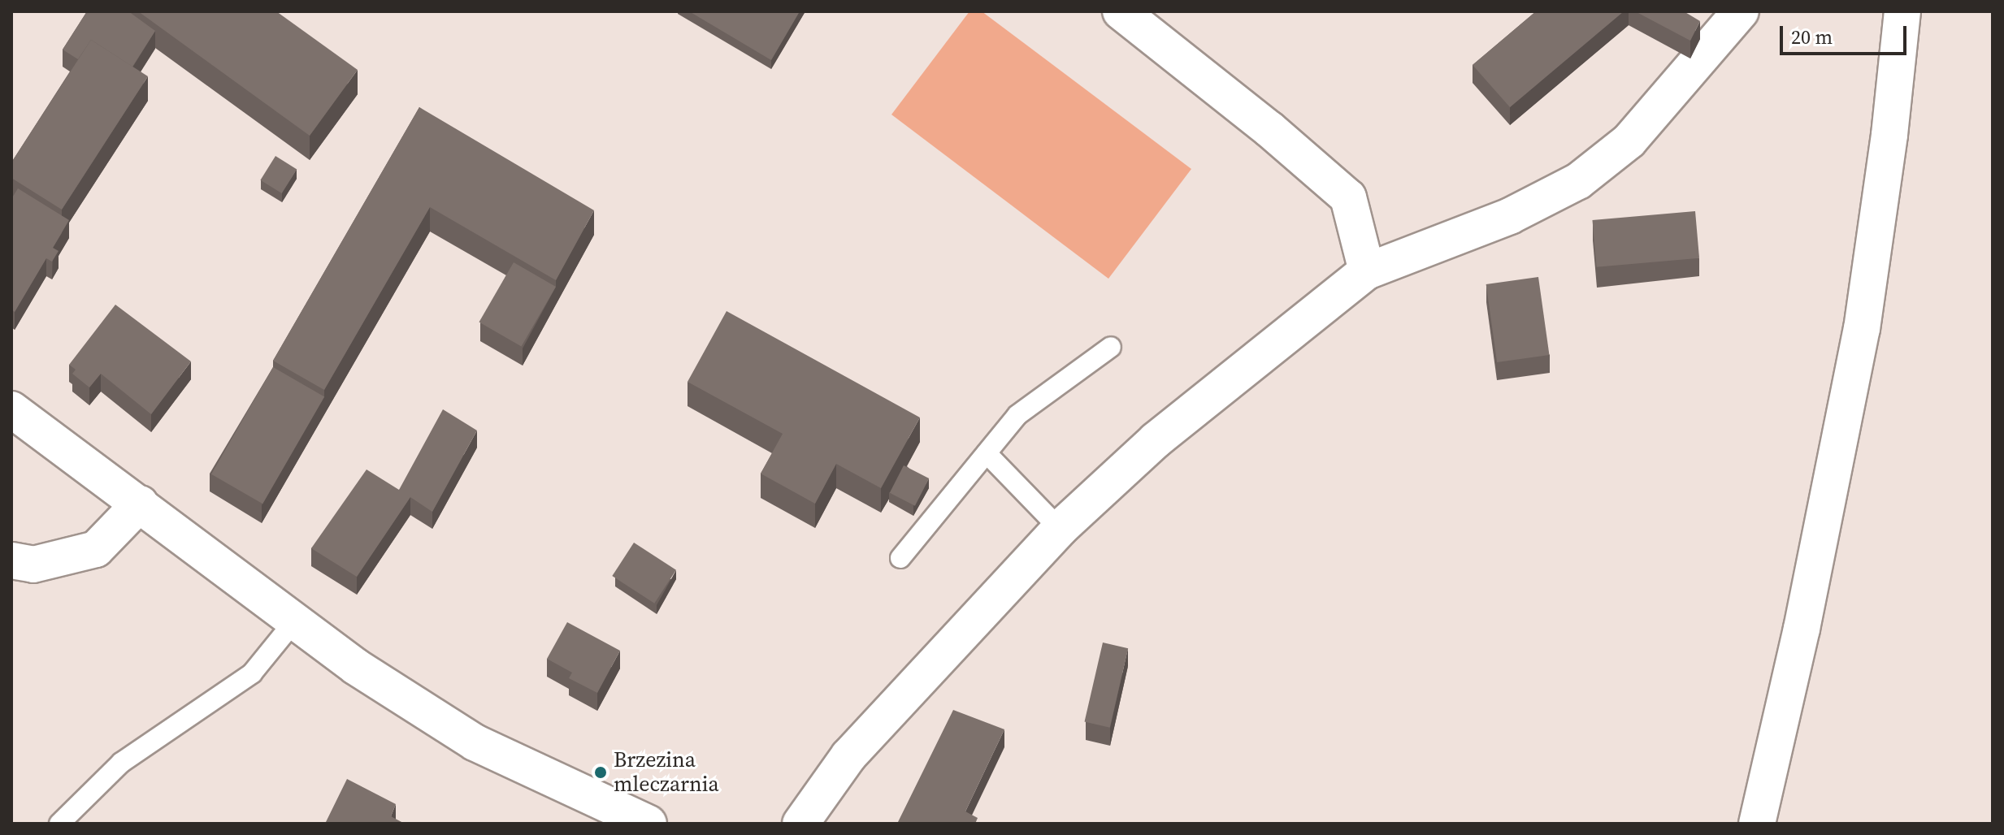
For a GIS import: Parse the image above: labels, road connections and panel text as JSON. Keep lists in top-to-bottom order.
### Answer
{
  "places": ["Brzezina mleczarnia"],
  "scale_bar": "20 m"
}
